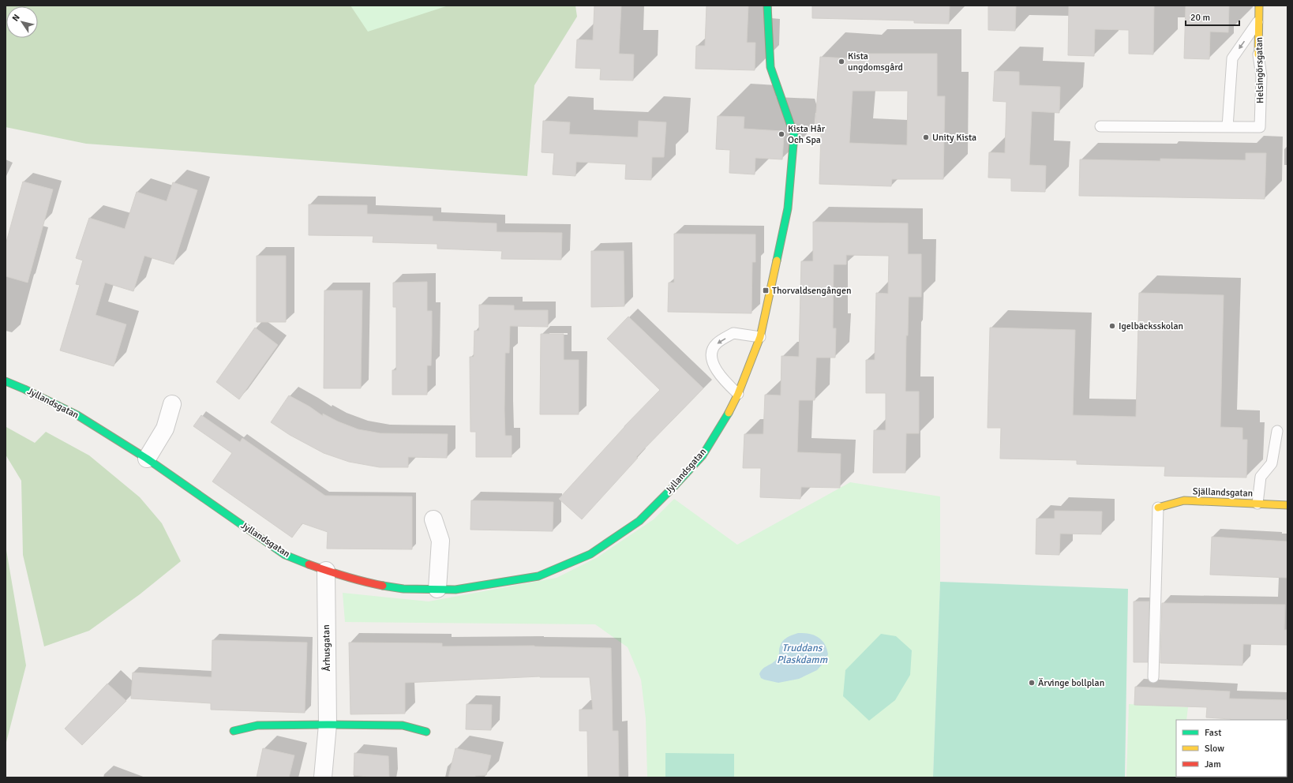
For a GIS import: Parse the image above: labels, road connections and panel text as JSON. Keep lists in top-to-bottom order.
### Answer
{
  "streets": {
    "street": [
      "Helsingörsgatan",
      "Jyllandsgatan",
      "Själlandsgatan",
      "Århusgatan"
    ]
  },
  "crossings": [
    ["Jyllandsgatan", "Århusgatan"]
  ],
  "water": ["Truddans Plaskdamm"],
  "places": {
    "other": [
      "Kista ungdomsgård",
      "Kista Hår Och Spa",
      "Unity Kista",
      "Igelbäcksskolan",
      "Ärvinge bollplan"
    ],
    "transit": ["Thorvaldsengången"]
  },
  "legend": ["Fast", "Slow", "Jam"],
  "scale_bar": "20 m",
  "north": "top left"
}
